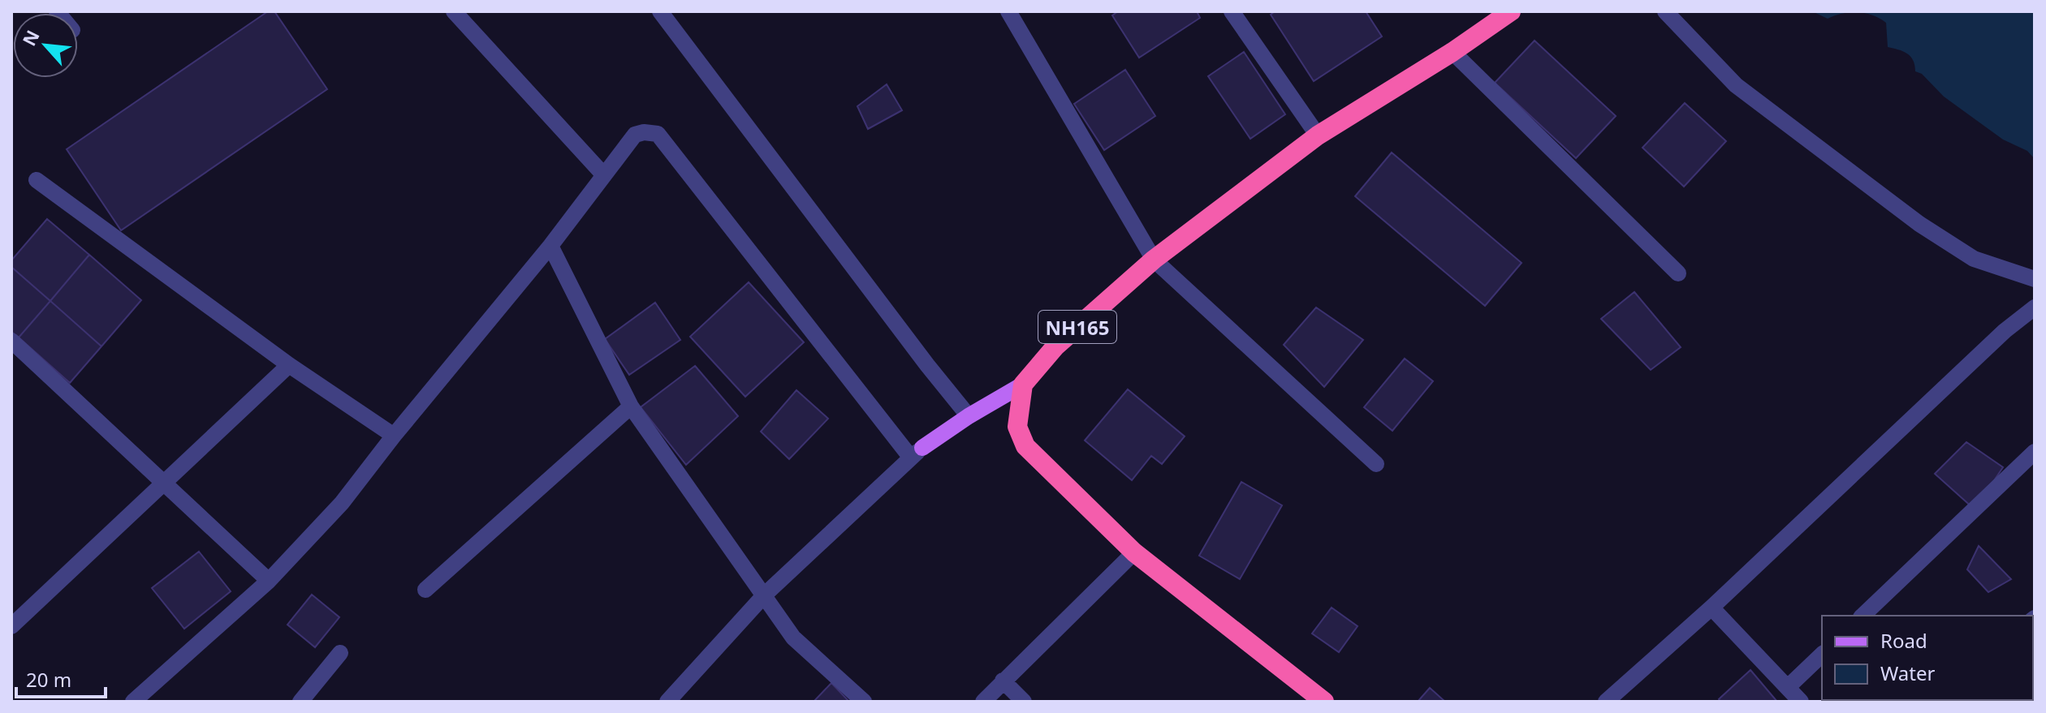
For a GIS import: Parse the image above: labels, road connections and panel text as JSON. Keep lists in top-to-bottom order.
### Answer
{
  "streets": {
    "highway": ["NH165"]
  },
  "legend": ["Road", "Water"],
  "scale_bar": "20 m",
  "north": "top left"
}
